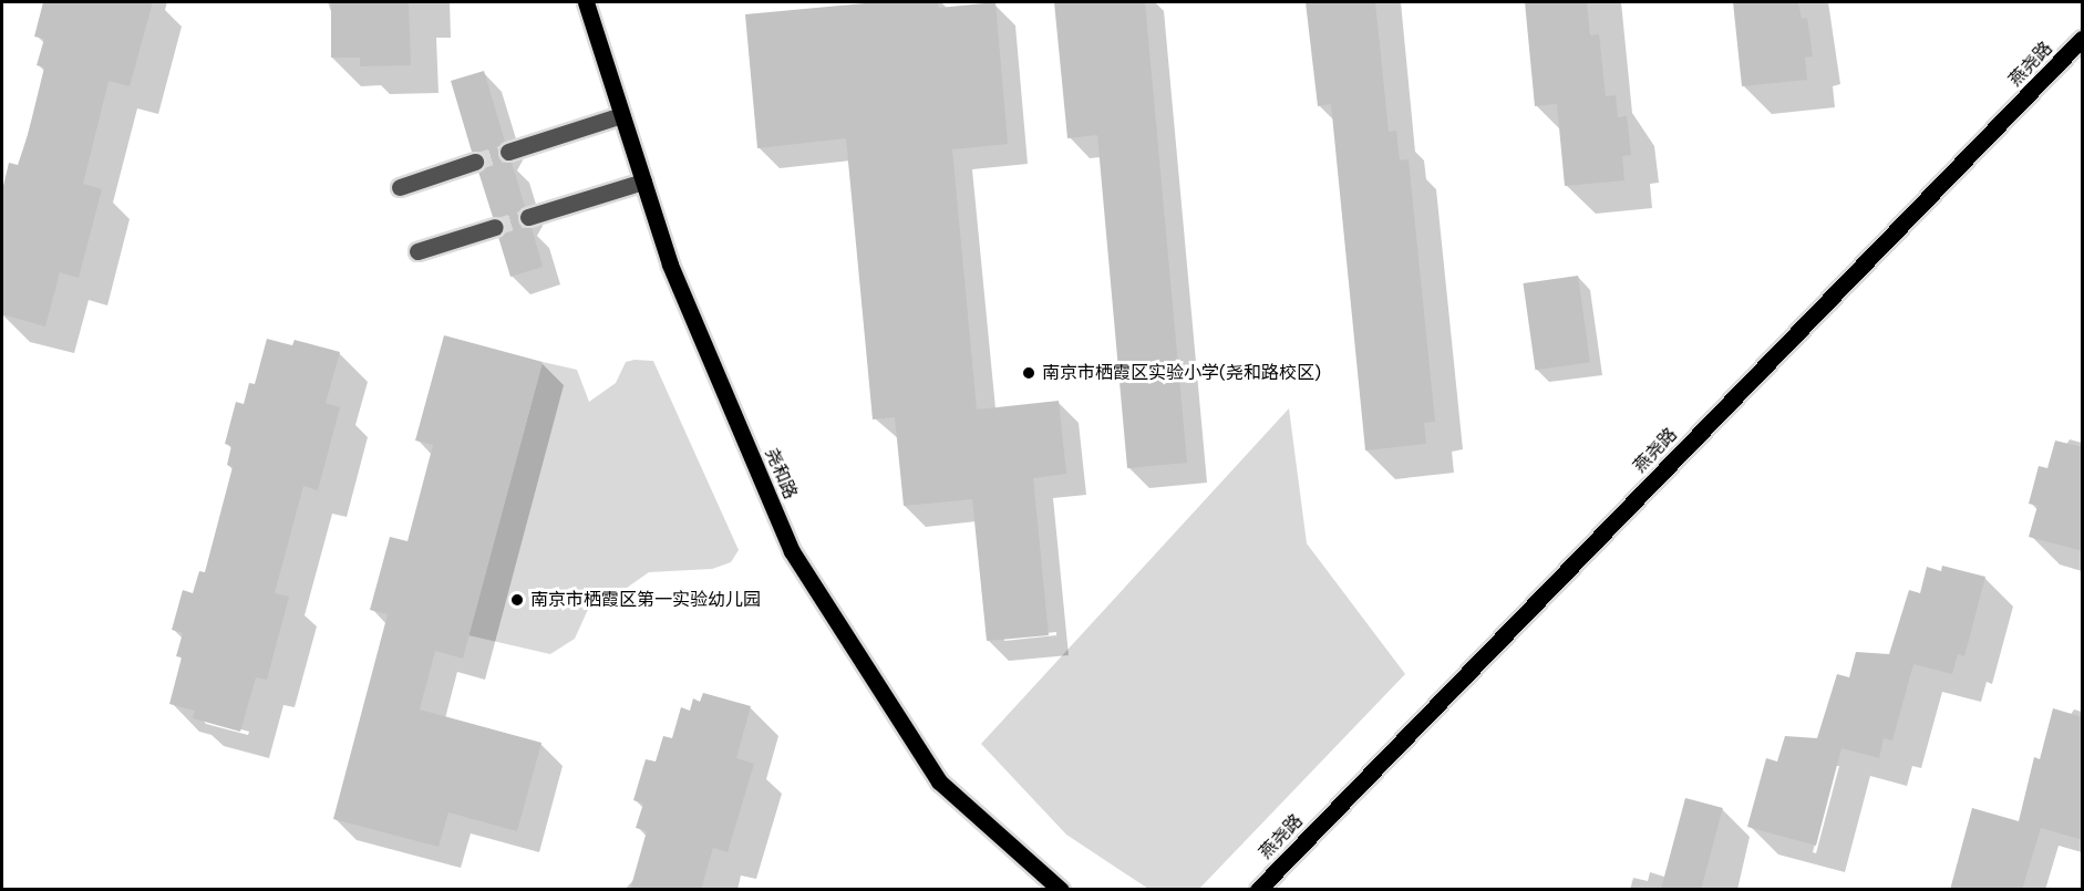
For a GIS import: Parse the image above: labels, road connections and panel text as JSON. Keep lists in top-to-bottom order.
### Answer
{
  "streets": {
    "main road": ["燕尧路", "尧和路"]
  },
  "places": ["南京市栖霞区实验小学(尧和路校区)", "南京市栖霞区第一实验幼儿园"]
}
